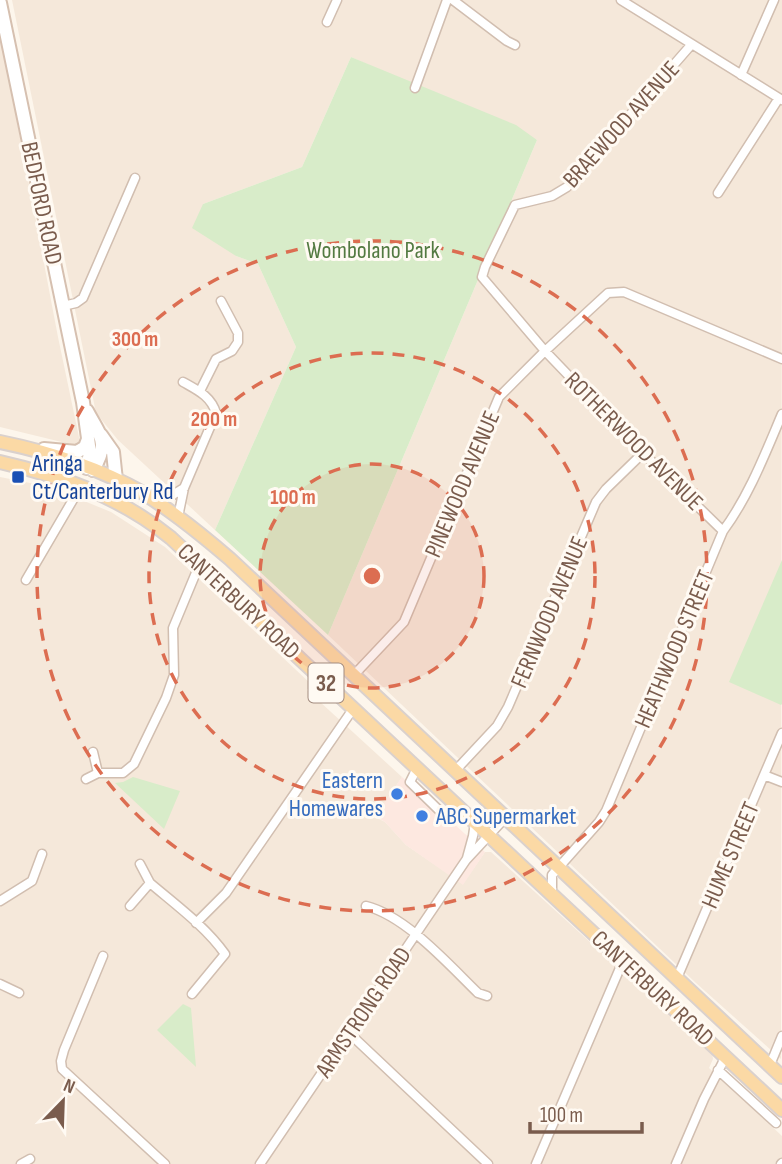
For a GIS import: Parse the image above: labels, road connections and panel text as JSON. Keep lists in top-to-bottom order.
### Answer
{
  "streets": {
    "main road": ["BEDFORD ROAD", "CANTERBURY ROAD", "32"],
    "street": [
      "BRAEWOOD AVENUE",
      "ROTHERWOOD AVENUE",
      "PINEWOOD AVENUE",
      "FERNWOOD AVENUE",
      "HEATHWOOD STREET",
      "HUME STREET",
      "ARMSTRONG ROAD"
    ]
  },
  "crossings": [
    ["BRAEWOOD AVENUE", "ROTHERWOOD AVENUE"],
    ["BRAEWOOD AVENUE", "PINEWOOD AVENUE"],
    ["BEDFORD ROAD", "CANTERBURY ROAD"],
    ["ROTHERWOOD AVENUE", "PINEWOOD AVENUE"],
    ["ROTHERWOOD AVENUE", "FERNWOOD AVENUE"],
    ["ROTHERWOOD AVENUE", "HEATHWOOD STREET"],
    ["PINEWOOD AVENUE", "CANTERBURY ROAD"],
    ["CANTERBURY ROAD", "FERNWOOD AVENUE"],
    ["CANTERBURY ROAD", "HEATHWOOD STREET"],
    ["CANTERBURY ROAD", "HUME STREET"],
    ["CANTERBURY ROAD", "ARMSTRONG ROAD"]
  ],
  "parks": ["Wombolano Park"],
  "places": {
    "transit": ["Aringa Ct/Canterbury Rd"],
    "other": ["Eastern Homewares", "ABC Supermarket"]
  },
  "scale_bar": "100 m",
  "north": "top right",
  "rings": ["300 m", "200 m", "100 m"]
}
